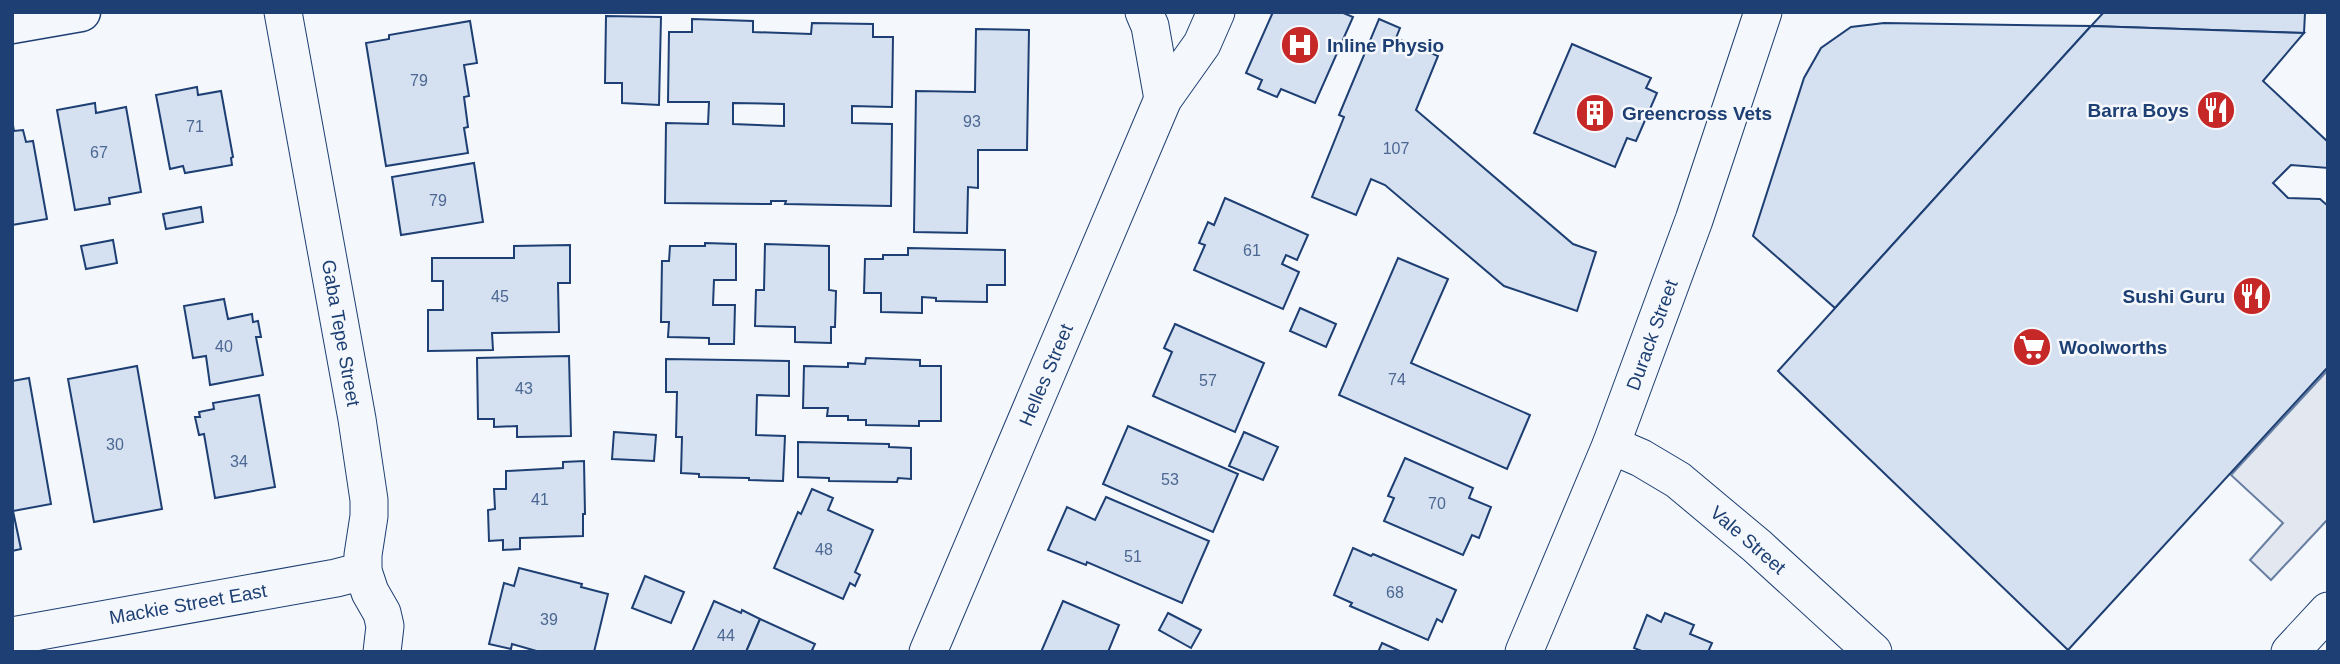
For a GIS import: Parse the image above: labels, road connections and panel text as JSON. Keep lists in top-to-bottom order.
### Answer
{
  "streets": {
    "street": [
      "Gaba Tepe Street",
      "Durack Street",
      "Helles Street",
      "Vale Street",
      "Mackie Street East"
    ]
  },
  "crossings": [
    ["Gaba Tepe Street", "Mackie Street East"],
    ["Durack Street", "Vale Street"]
  ],
  "places": {
    "hospital": ["Inline Physio"],
    "restaurant": ["Barra Boys", "Sushi Guru"],
    "building": ["Greencross Vets"],
    "supermarket": ["Woolworths"]
  },
  "house_numbers": [
    "79",
    "93",
    "71",
    "107",
    "67",
    "79",
    "61",
    "45",
    "40",
    "74",
    "57",
    "43",
    "30",
    "34",
    "53",
    "41",
    "70",
    "48",
    "51",
    "68",
    "39",
    "44"
  ]
}
